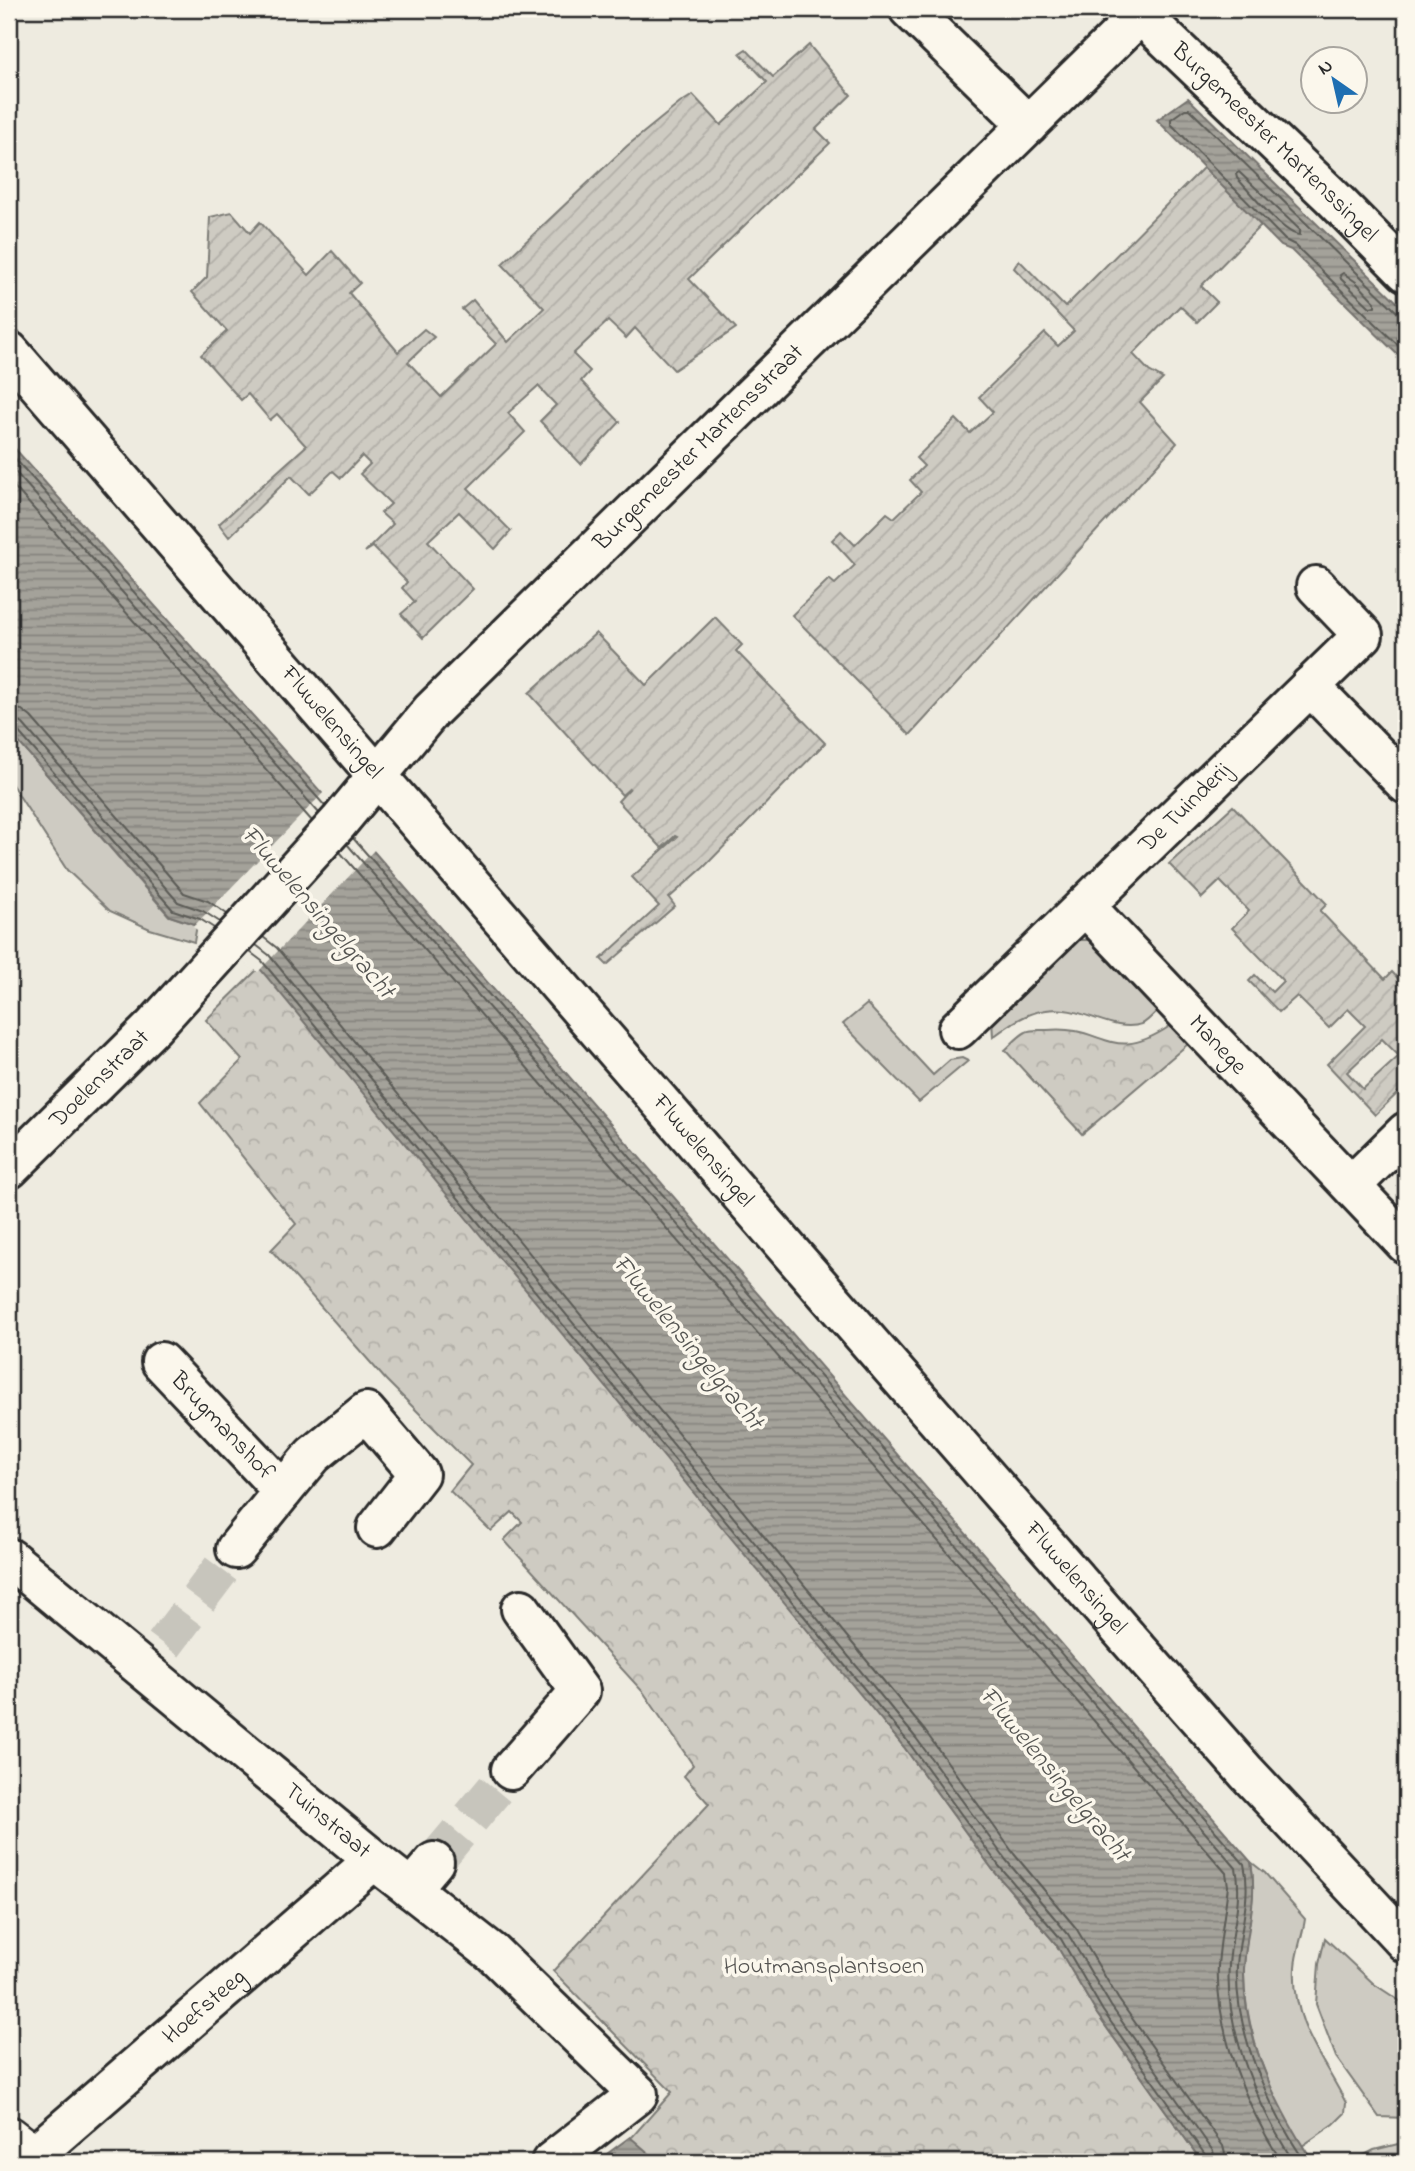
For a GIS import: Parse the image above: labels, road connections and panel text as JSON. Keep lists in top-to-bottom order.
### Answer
{
  "streets": {
    "street": [
      "Burgemeester Martenssingel",
      "Burgemeester Martensstraat",
      "Fluwelensingel",
      "De Tuinderij",
      "Manege",
      "Doelenstraat",
      "Brugmanshof",
      "Tuinstraat",
      "Hoefsteeg"
    ]
  },
  "crossings": [
    ["Burgemeester Martenssingel", "Burgemeester Martensstraat"],
    ["Burgemeester Martensstraat", "Fluwelensingel"],
    ["Burgemeester Martensstraat", "Doelenstraat"],
    ["De Tuinderij", "Manege"],
    ["Tuinstraat", "Hoefsteeg"]
  ],
  "water": ["Fluwelensingelgracht"],
  "parks": ["Houtmansplantsoen"],
  "north": "top left"
}
